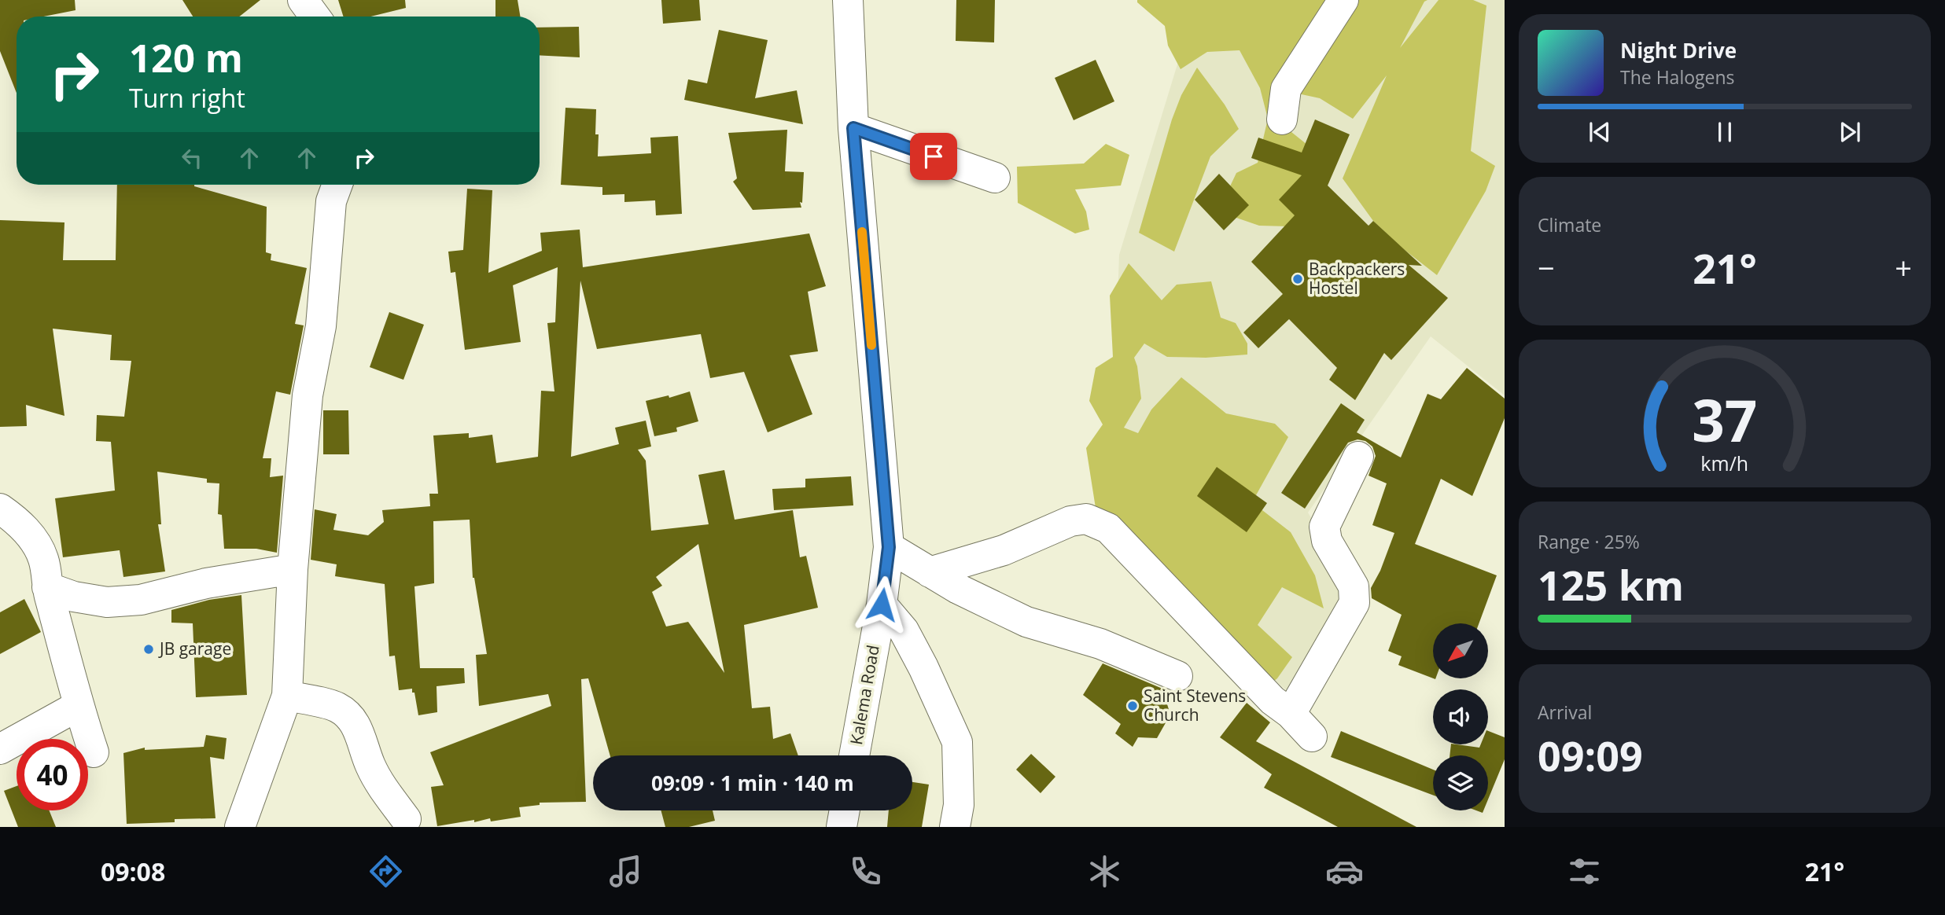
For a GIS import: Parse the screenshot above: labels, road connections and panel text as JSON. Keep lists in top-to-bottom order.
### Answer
{
  "streets": {
    "street": ["Kalema Road"]
  },
  "places": ["Backpackers Hostel", "JB garage", "Saint Stevens Church"],
  "north": "bottom left",
  "page": {
    "turn": ["120 m", "Turn right"],
    "song": ["Night Drive", "The Halogens"],
    "tile": [
      "Climate",
      ["Range · 25%", "125 km"],
      ["Arrival", "09:09"]
    ],
    "heat": ["−", "21°", "+"],
    "limit": "40",
    "trip": "09:09 · 1 min · 140 m",
    "tabs": ["09:08", "21°"],
    "gauge": ["37", "km/h"]
  }
}
